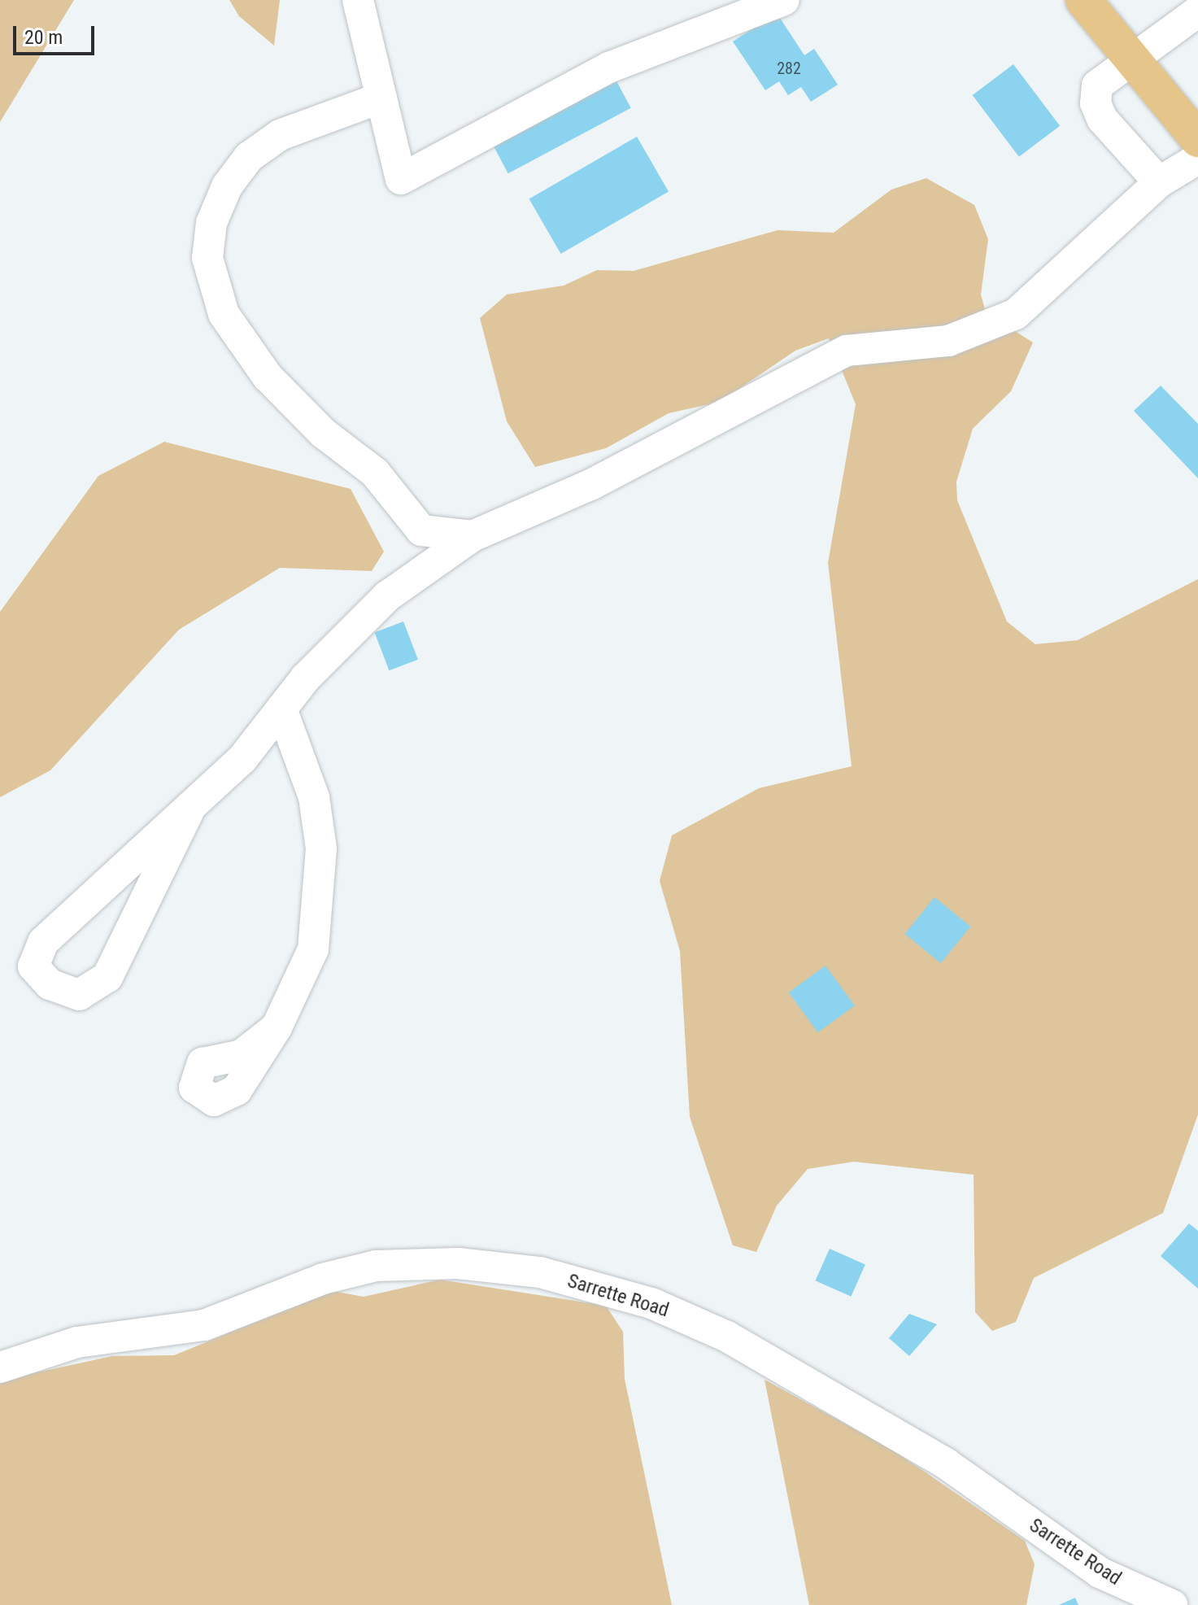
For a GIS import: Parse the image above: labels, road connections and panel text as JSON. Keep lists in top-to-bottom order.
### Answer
{
  "streets": {
    "lane": ["Sarrette Road"]
  },
  "house_numbers": ["282"],
  "scale_bar": "20 m"
}
